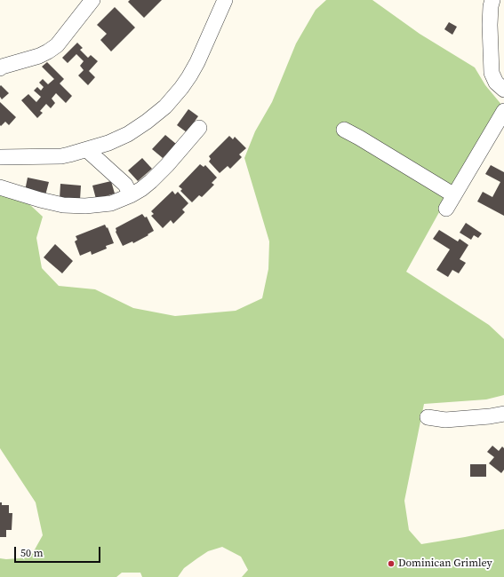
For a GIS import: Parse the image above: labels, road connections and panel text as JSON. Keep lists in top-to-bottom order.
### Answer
{
  "places": ["Dominican Grimley"],
  "scale_bar": "50 m"
}
